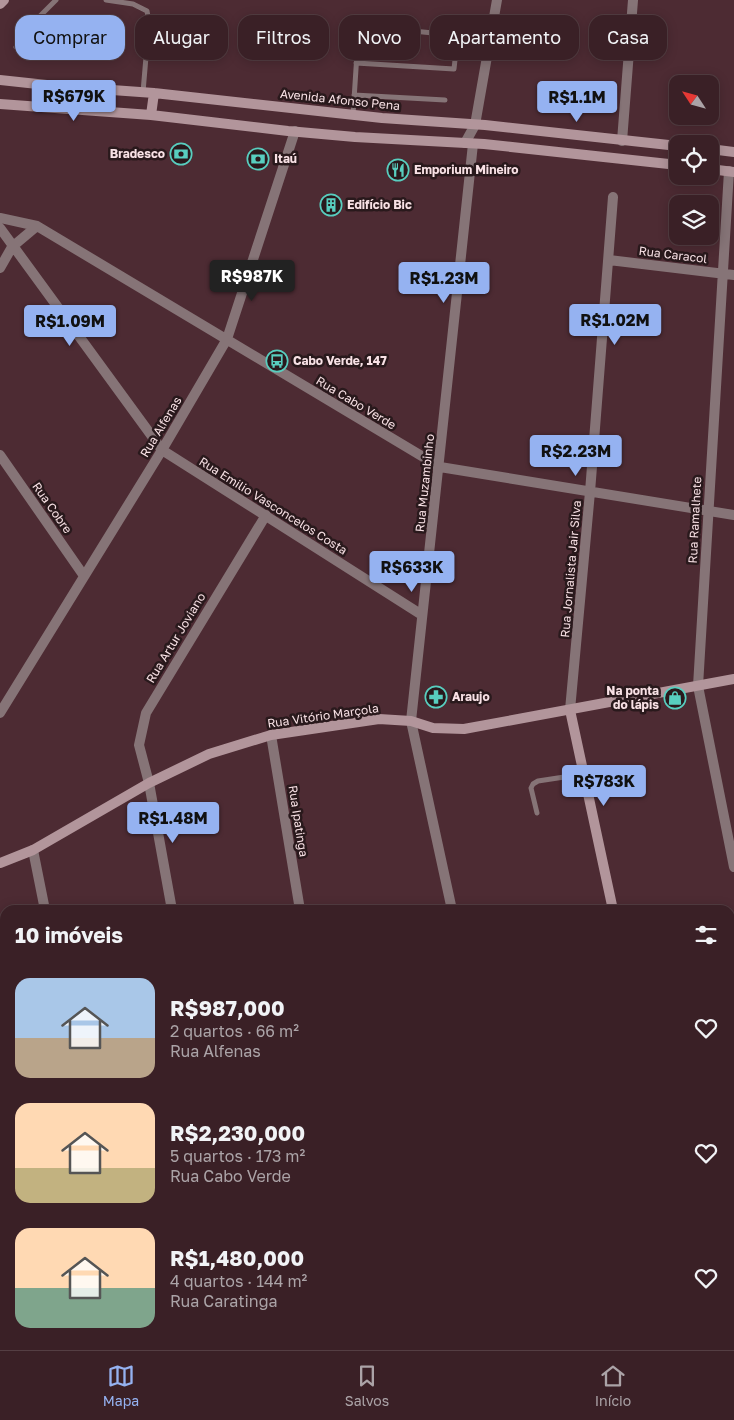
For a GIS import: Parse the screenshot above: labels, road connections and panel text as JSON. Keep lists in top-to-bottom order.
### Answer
{
  "streets": {
    "main road": ["Avenida Afonso Pena", "Rua Jornalista Jair Silva", "Rua Vitório Marçola"],
    "street": [
      "Rua Caracol",
      "Rua Cabo Verde",
      "Rua Alfenas",
      "Rua Muzambinho",
      "Rua Emilio Vasconcelos Costa",
      "Rua Cobre",
      "Rua Ramalhete",
      "Rua Artur Joviano",
      "Rua Ipatinga"
    ]
  },
  "crossings": [
    ["Avenida Afonso Pena", "Rua Muzambinho"],
    ["Rua Caracol", "Rua Ramalhete"],
    ["Rua Caracol", "Rua Jornalista Jair Silva"],
    ["Rua Cabo Verde", "Rua Alfenas"],
    ["Rua Cabo Verde", "Rua Muzambinho"],
    ["Rua Cabo Verde", "Rua Ramalhete"],
    ["Rua Cabo Verde", "Rua Jornalista Jair Silva"],
    ["Rua Alfenas", "Rua Emilio Vasconcelos Costa"],
    ["Rua Alfenas", "Rua Cobre"],
    ["Rua Muzambinho", "Rua Emilio Vasconcelos Costa"],
    ["Rua Muzambinho", "Rua Vitório Marçola"],
    ["Rua Emilio Vasconcelos Costa", "Rua Artur Joviano"],
    ["Rua Ramalhete", "Rua Vitório Marçola"],
    ["Rua Jornalista Jair Silva", "Rua Vitório Marçola"],
    ["Rua Artur Joviano", "Rua Vitório Marçola"],
    ["Rua Vitório Marçola", "Rua Ipatinga"]
  ],
  "places": {
    "bank": ["Bradesco", "Itaú"],
    "restaurant": ["Emporium Mineiro"],
    "building": ["Edifício Bic"],
    "bus stop": ["Cabo Verde, 147"],
    "pharmacy": ["Araujo"],
    "shop": ["Na ponta do lápis"]
  },
  "north": "top left",
  "page": {
    "chip": [
      "Comprar",
      "Alugar",
      "Filtros",
      "Novo",
      "Apartamento",
      "Casa"
    ],
    "price": [
      "R$679K",
      "R$1.1M",
      "R$987K",
      "R$1.23M",
      "R$1.02M",
      "R$1.09M",
      "R$2.23M",
      "R$633K",
      "R$783K",
      "R$1.48M"
    ],
    "heading": "10 imóveis",
    "list": [
      {
        "name": "R$987,000",
        "note": "2 quartos · 66 m² · Rua Alfenas"
      },
      {
        "name": "R$2,230,000",
        "note": "5 quartos · 173 m² · Rua Cabo Verde"
      },
      {
        "name": "R$1,480,000",
        "note": "4 quartos · 144 m² · Rua Caratinga"
      }
    ],
    "tabs": ["Mapa", "Salvos", "Início"]
  }
}
